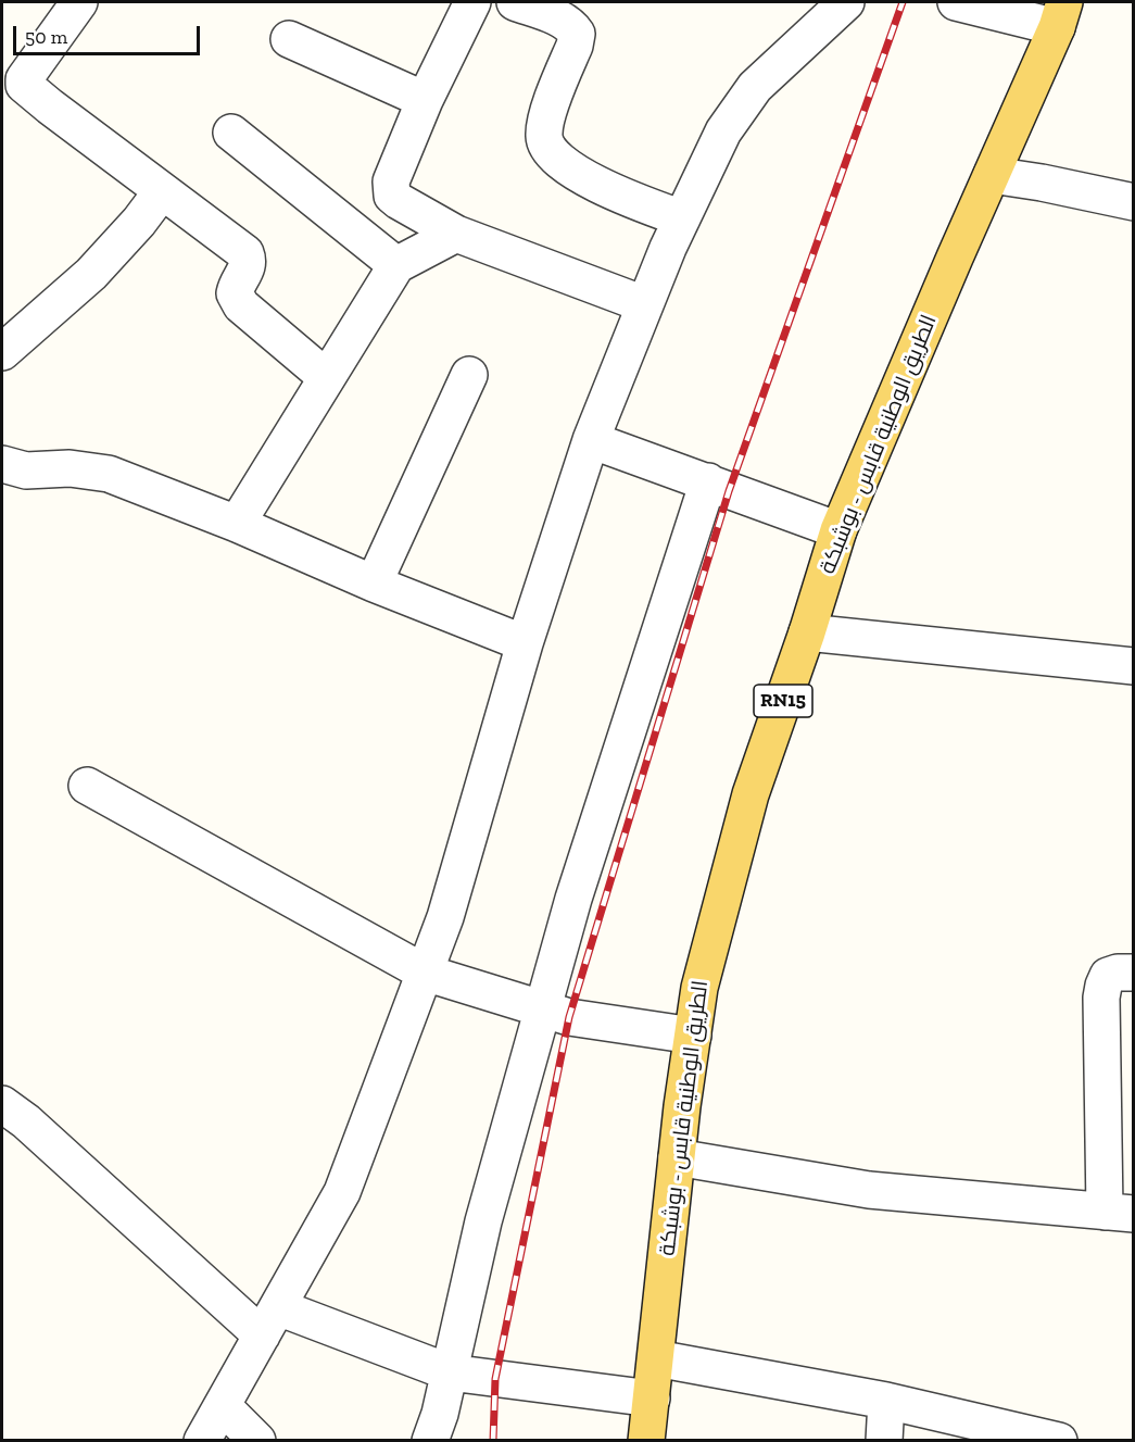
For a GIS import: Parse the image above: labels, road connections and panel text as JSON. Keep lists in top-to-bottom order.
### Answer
{
  "streets": {
    "main road": ["الطريق الوطنية قابس - بوشبكة", "RN15"]
  },
  "scale_bar": "50 m"
}
